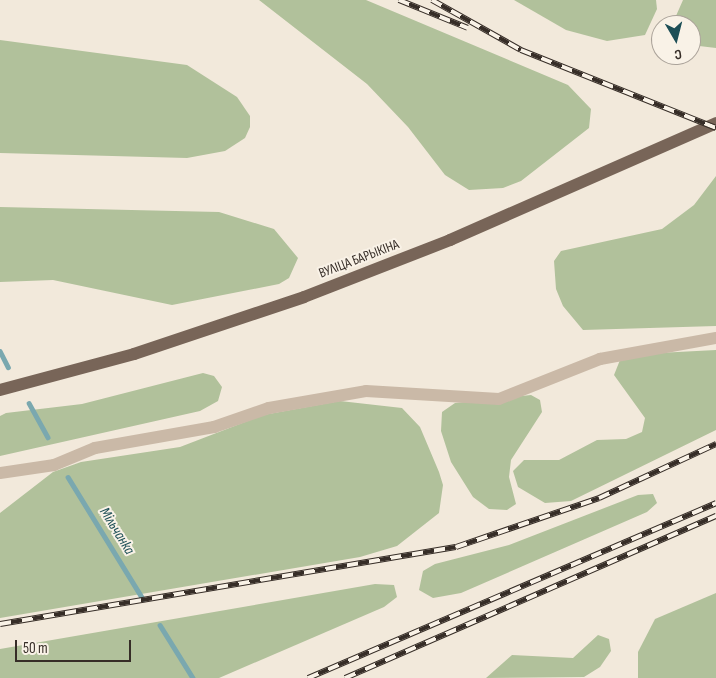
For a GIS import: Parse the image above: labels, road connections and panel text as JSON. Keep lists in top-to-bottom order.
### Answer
{
  "streets": {
    "main road": ["ВУЛІЦА БАРЫКІНА"]
  },
  "water": ["Мільчанка"],
  "scale_bar": "50 m",
  "north": "bottom"
}
